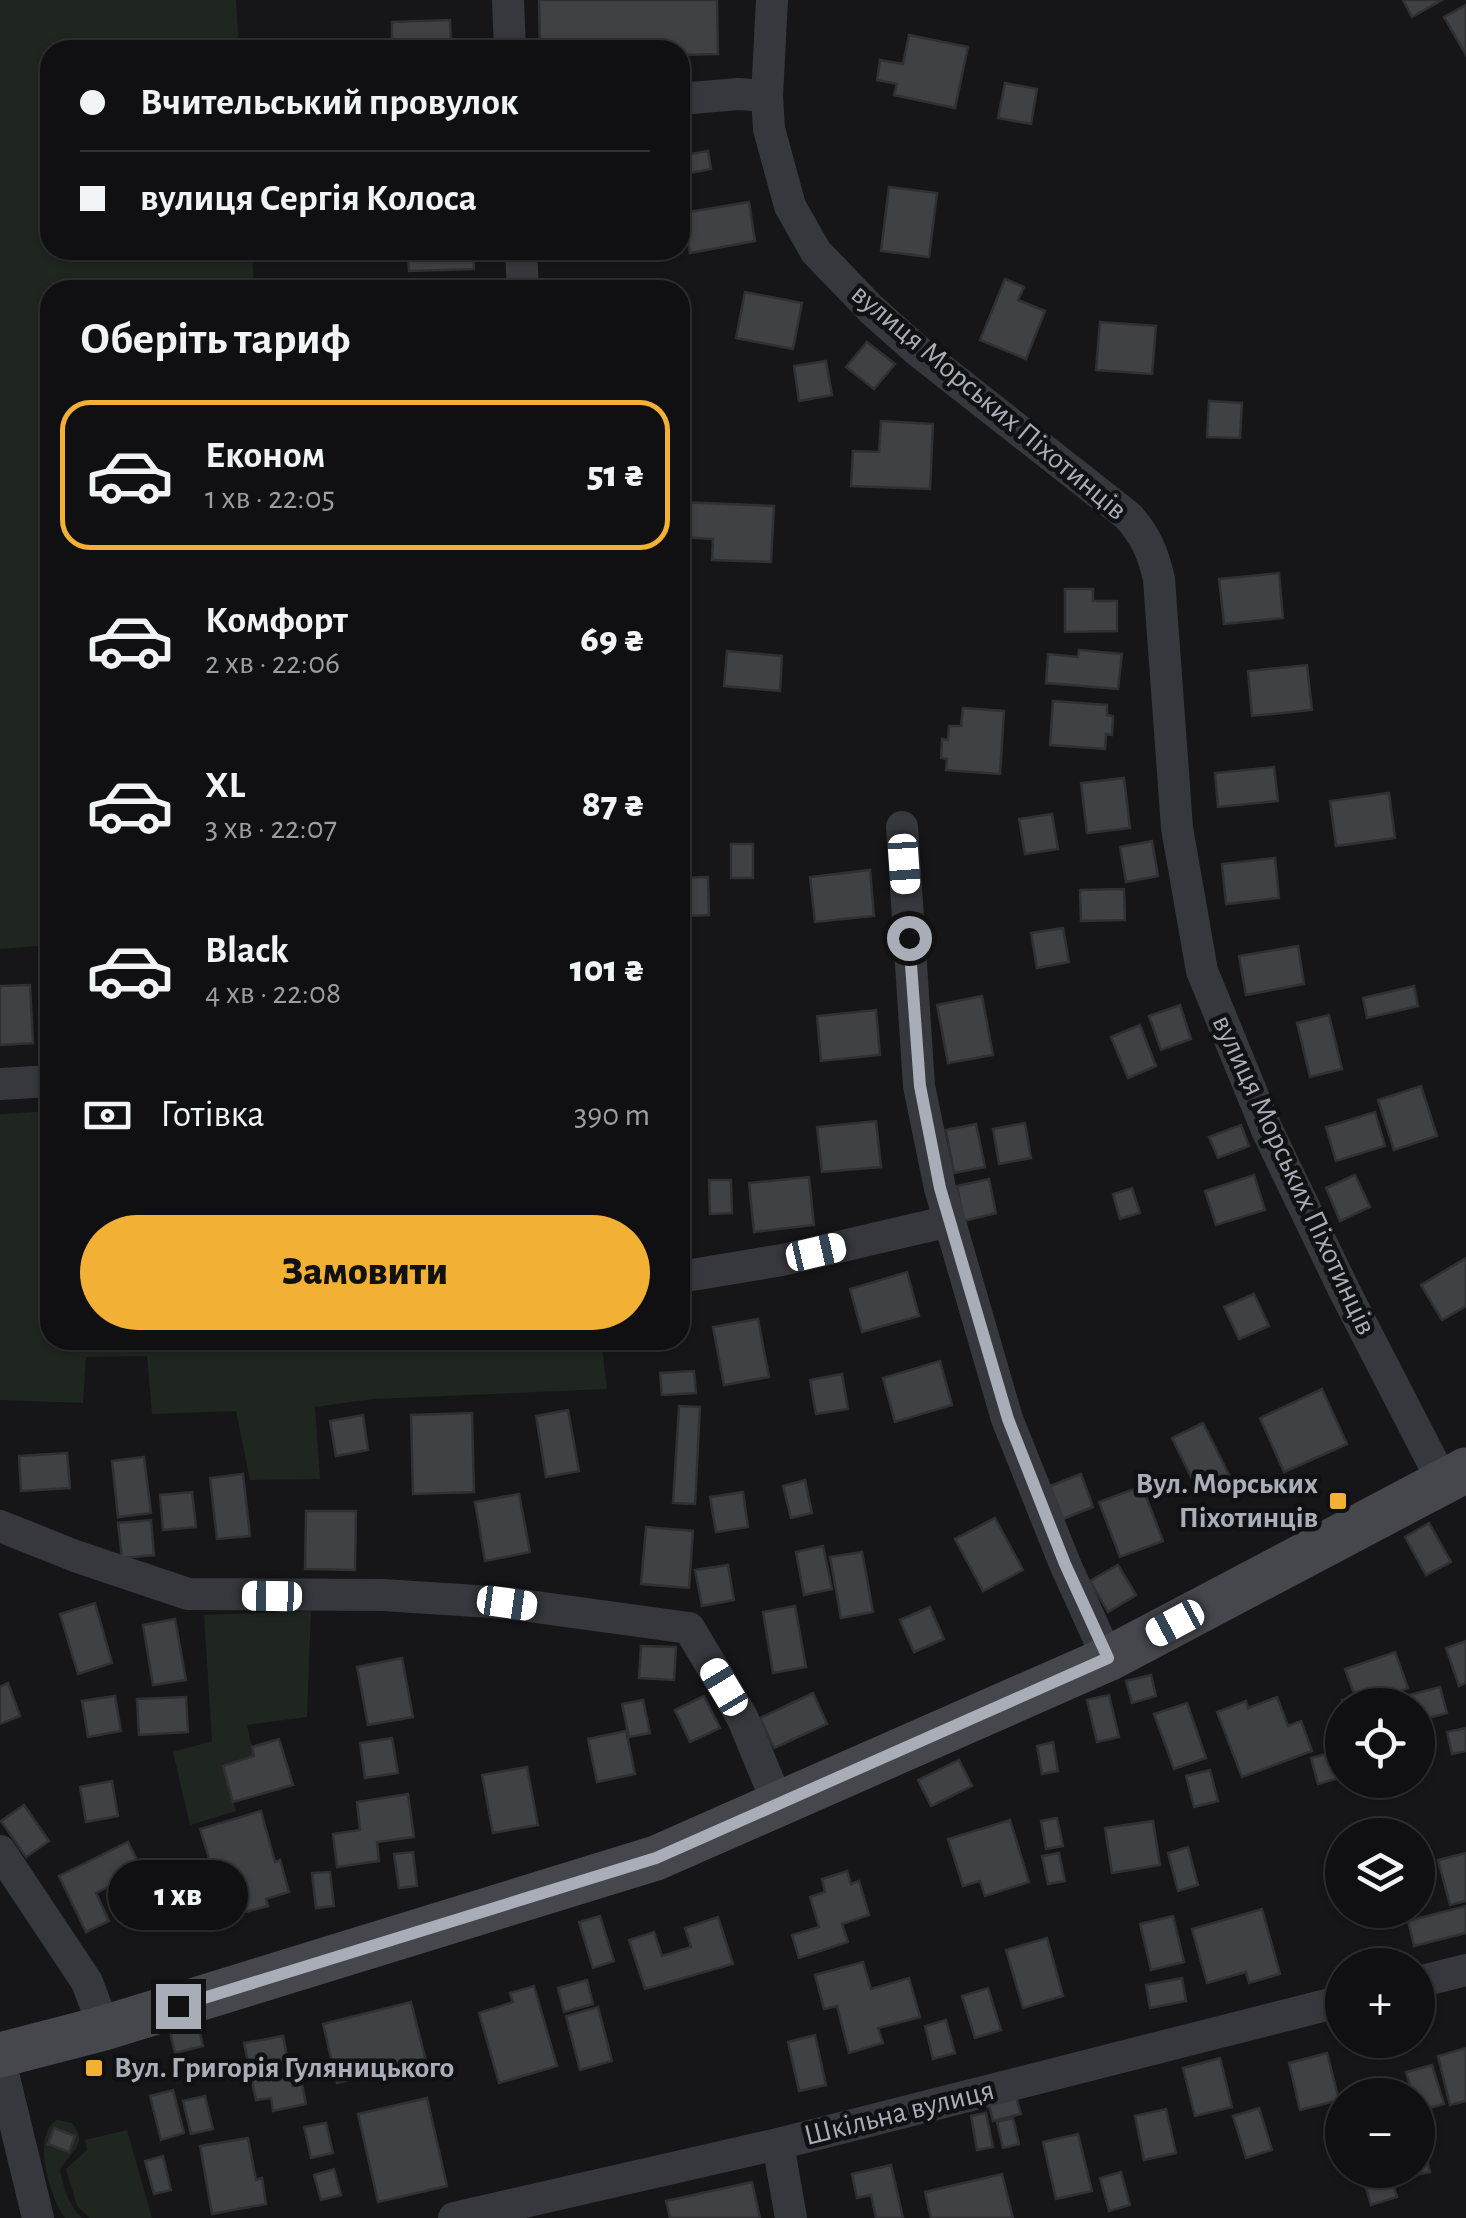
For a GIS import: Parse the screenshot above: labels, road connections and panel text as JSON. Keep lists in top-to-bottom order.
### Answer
{
  "streets": {
    "street": ["вулиця Морських Піхотинців", "Шкільна вулиця"]
  },
  "places": {
    "transit": ["Вул. Морських Піхотинців", "Вул. Григорія Гуляницького"]
  },
  "page": {
    "banner": ["Вчительський провулок", "вулиця Сергія Колоса"],
    "heading": "Оберіть тариф",
    "list": [
      {
        "name": "Економ",
        "note": "1 хв · 22:05",
        "value": "51 ₴"
      },
      {
        "name": "Комфорт",
        "note": "2 хв · 22:06",
        "value": "69 ₴"
      },
      {
        "name": "XL",
        "note": "3 хв · 22:07",
        "value": "87 ₴"
      },
      {
        "name": "Black",
        "note": "4 хв · 22:08",
        "value": "101 ₴"
      }
    ],
    "pay": ["Готівка", "390 m"],
    "buttons": "Замовити",
    "map_buttons": ["+", "−"],
    "bubble": "1 хв"
  }
}
